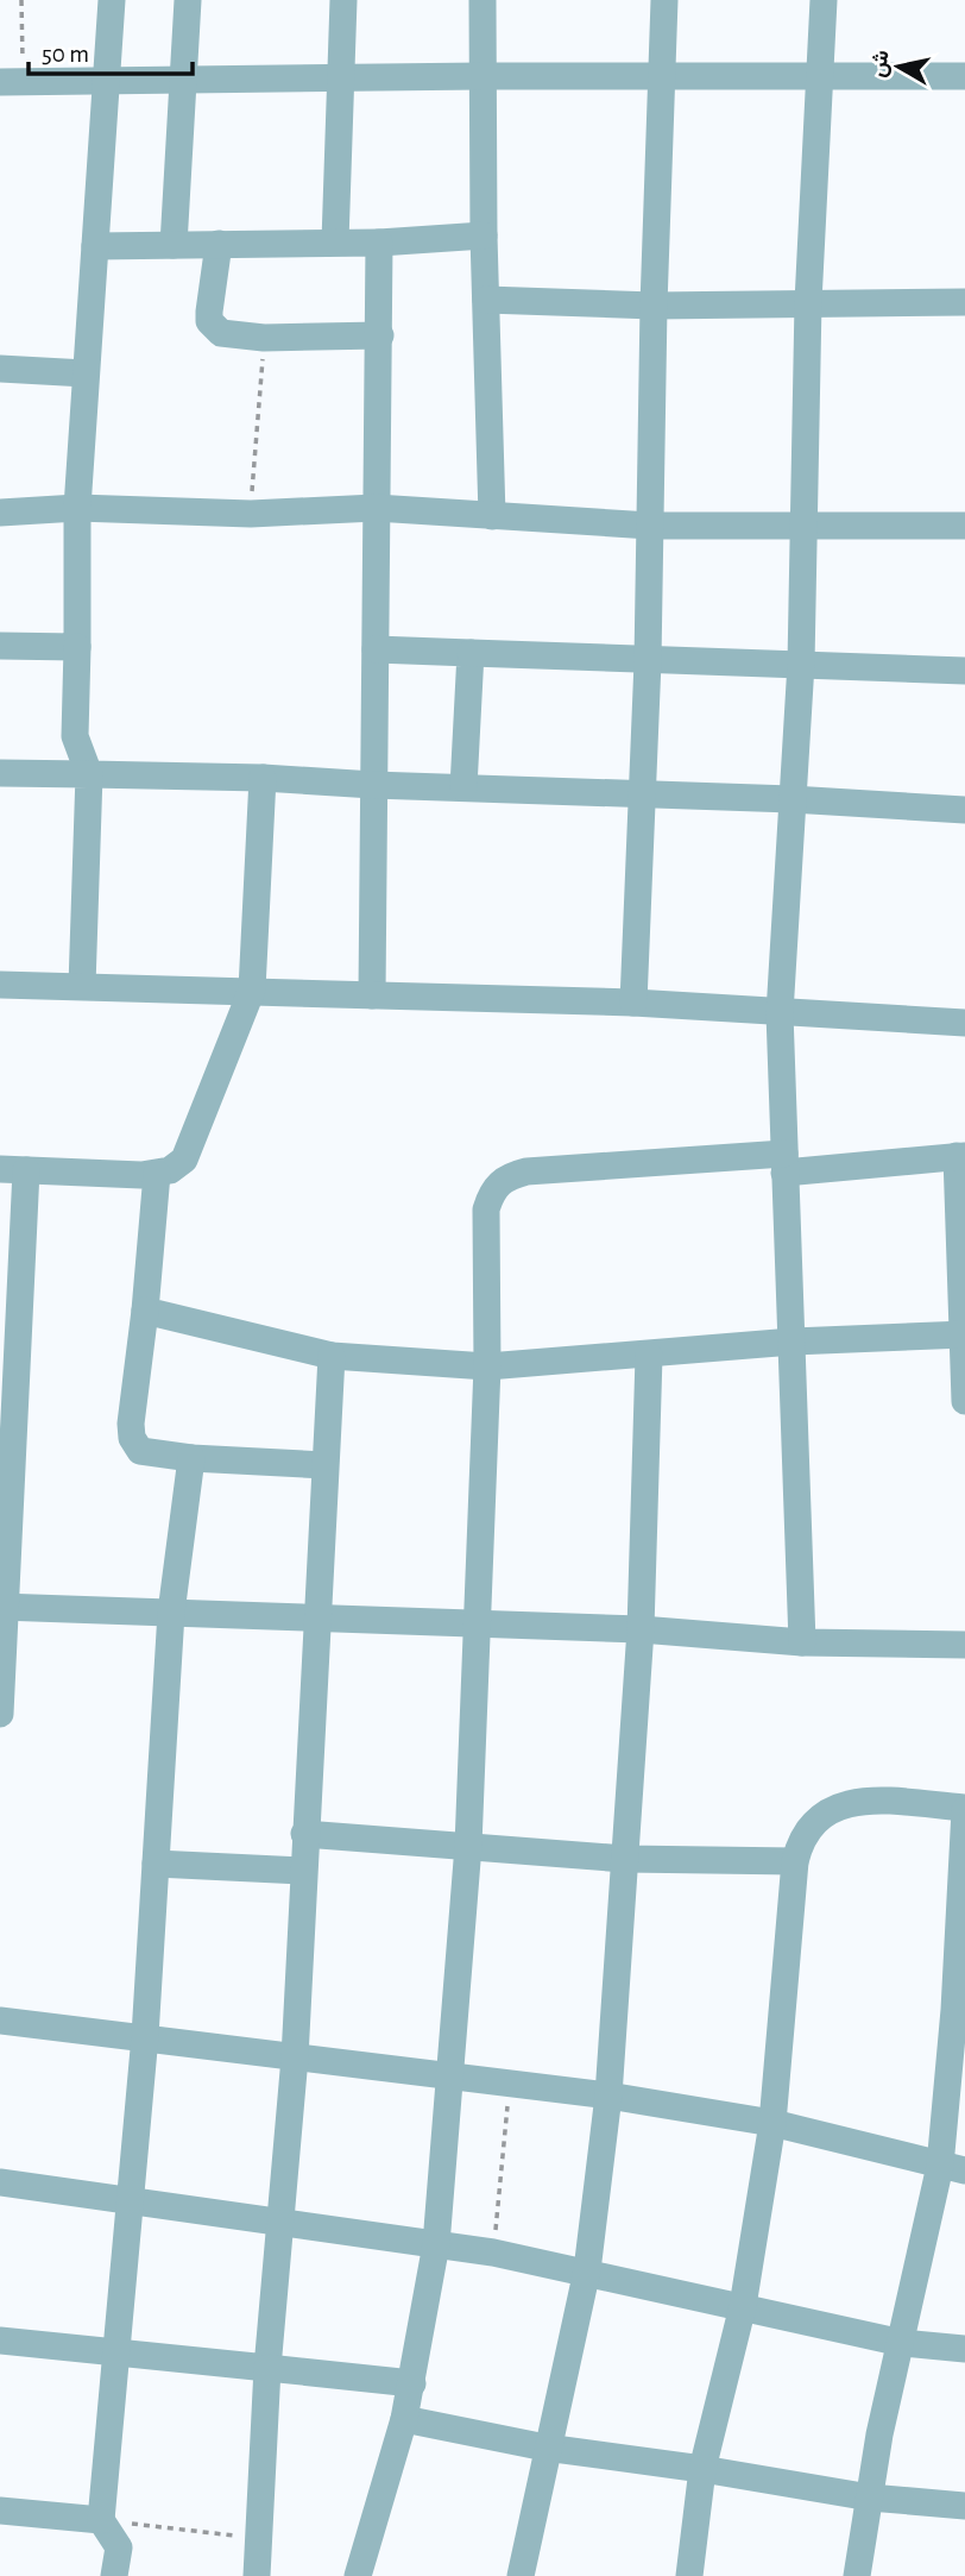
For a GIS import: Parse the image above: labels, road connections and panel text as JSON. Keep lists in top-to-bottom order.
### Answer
{
  "scale_bar": "50 m",
  "north": "left"
}
